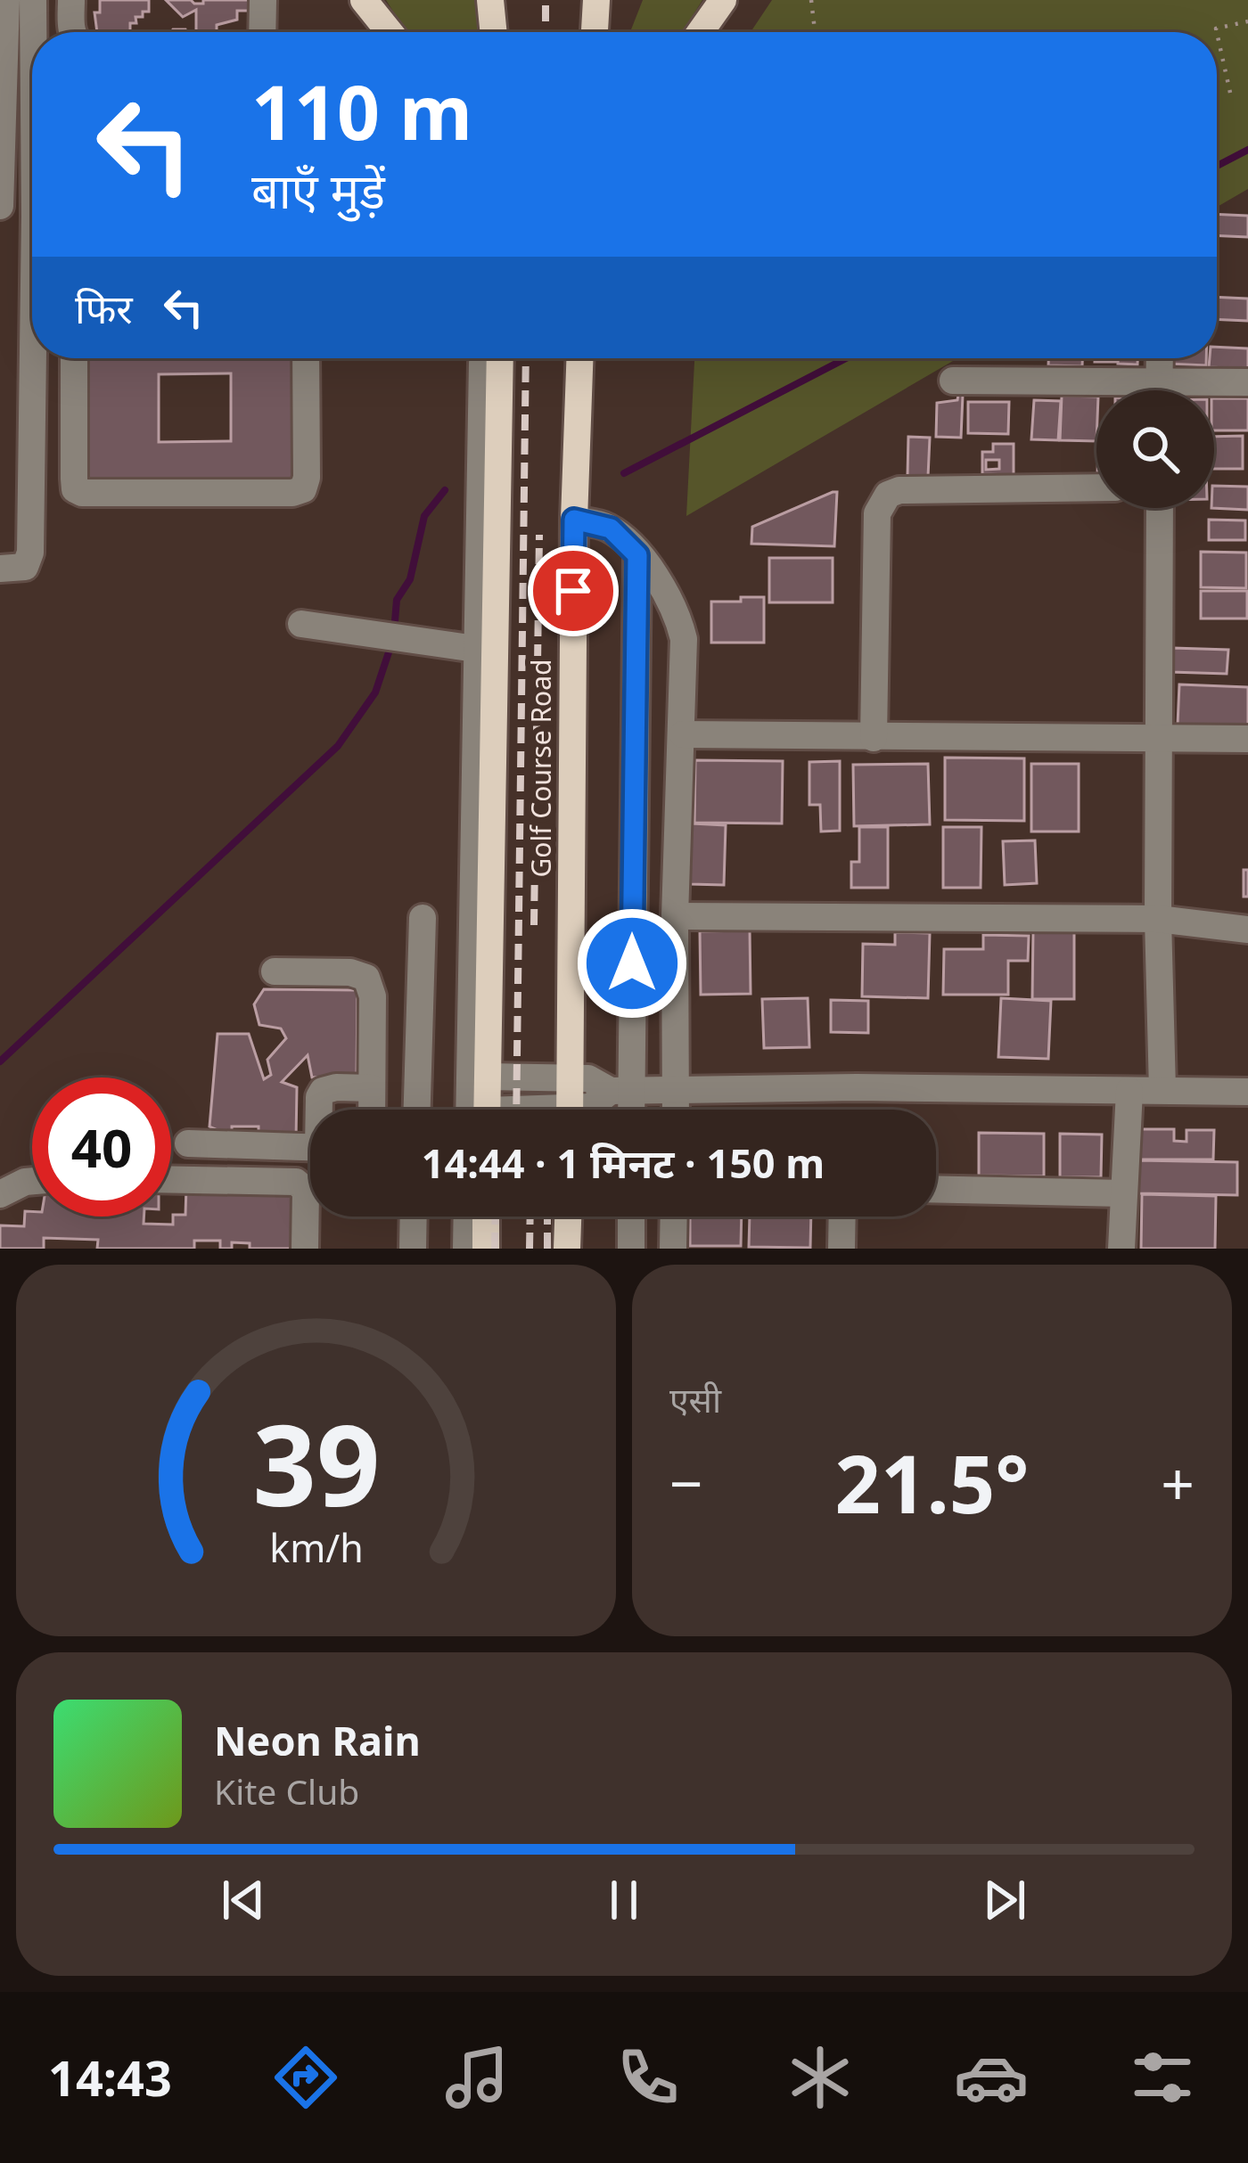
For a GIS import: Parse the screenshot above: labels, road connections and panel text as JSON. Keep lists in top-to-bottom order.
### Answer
{
  "streets": {
    "main road": ["Golf Course Road"]
  },
  "page": {
    "turn": ["110 m", "बाएँ मुड़ें"],
    "then": "फिर",
    "limit": "40",
    "trip": "14:44 · 1 मिनट · 150 m",
    "tile": "एसी",
    "heat": ["−", "21.5°", "+"],
    "song": ["Neon Rain", "Kite Club"],
    "tabs": "14:43",
    "gauge": ["39", "km/h"]
  }
}
